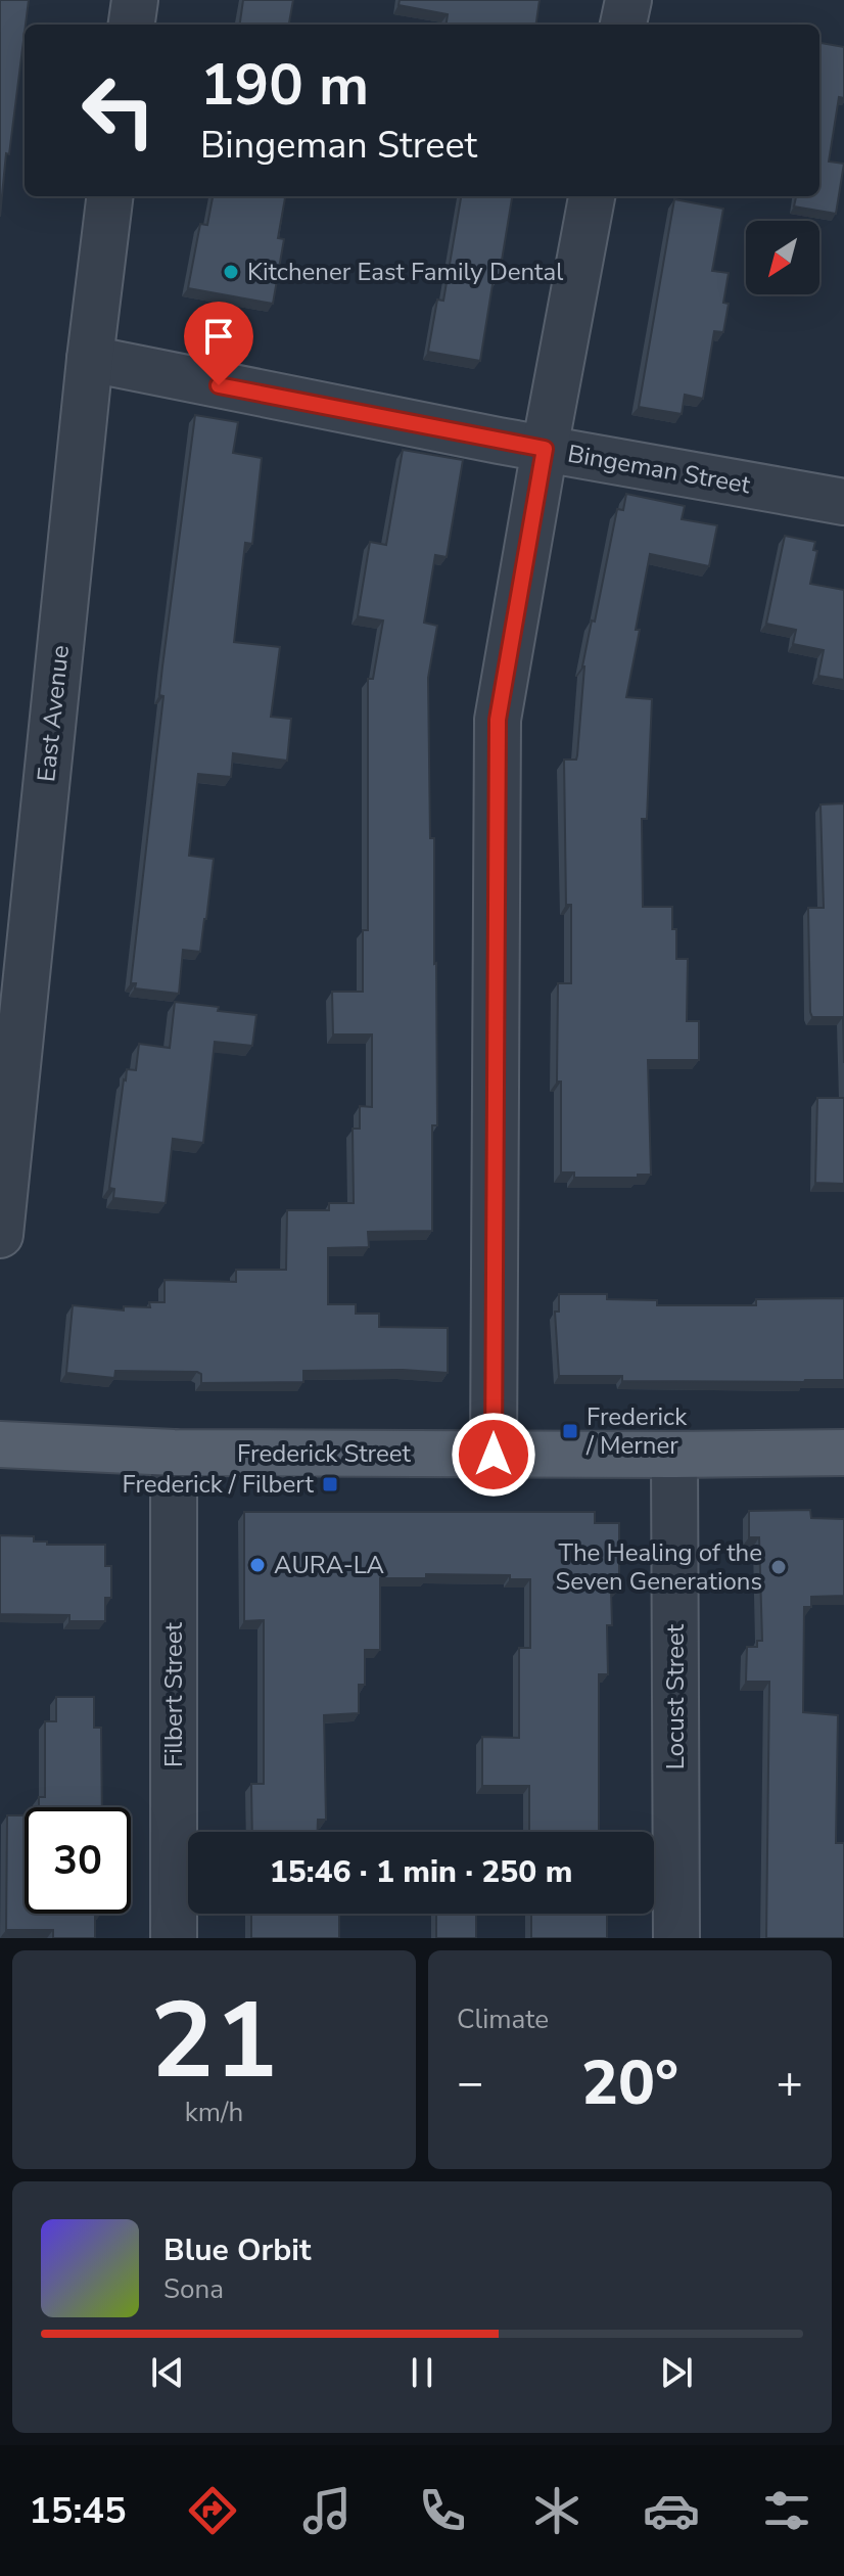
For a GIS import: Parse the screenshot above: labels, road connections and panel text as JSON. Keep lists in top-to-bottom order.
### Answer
{
  "streets": {
    "main road": ["Frederick Street"],
    "street": [
      "Bingeman Street",
      "East Avenue",
      "Filbert Street",
      "Locust Street"
    ]
  },
  "crossings": [
    ["Bingeman Street", "East Avenue"],
    ["Frederick Street", "Filbert Street"],
    ["Frederick Street", "Locust Street"]
  ],
  "places": {
    "other": ["Kitchener East Family Dental", "AURA-LA", "The Healing of the Seven Generations"],
    "transit": ["Frederick / Merner", "Frederick / Filbert"]
  },
  "north": "bottom left",
  "page": {
    "turn": ["190 m", "Bingeman Street"],
    "limit": "30",
    "trip": "15:46 · 1 min · 250 m",
    "tile": [
      ["21", "km/h"],
      "Climate"
    ],
    "heat": ["−", "20°", "+"],
    "song": ["Blue Orbit", "Sona"],
    "tabs": "15:45"
  }
}
